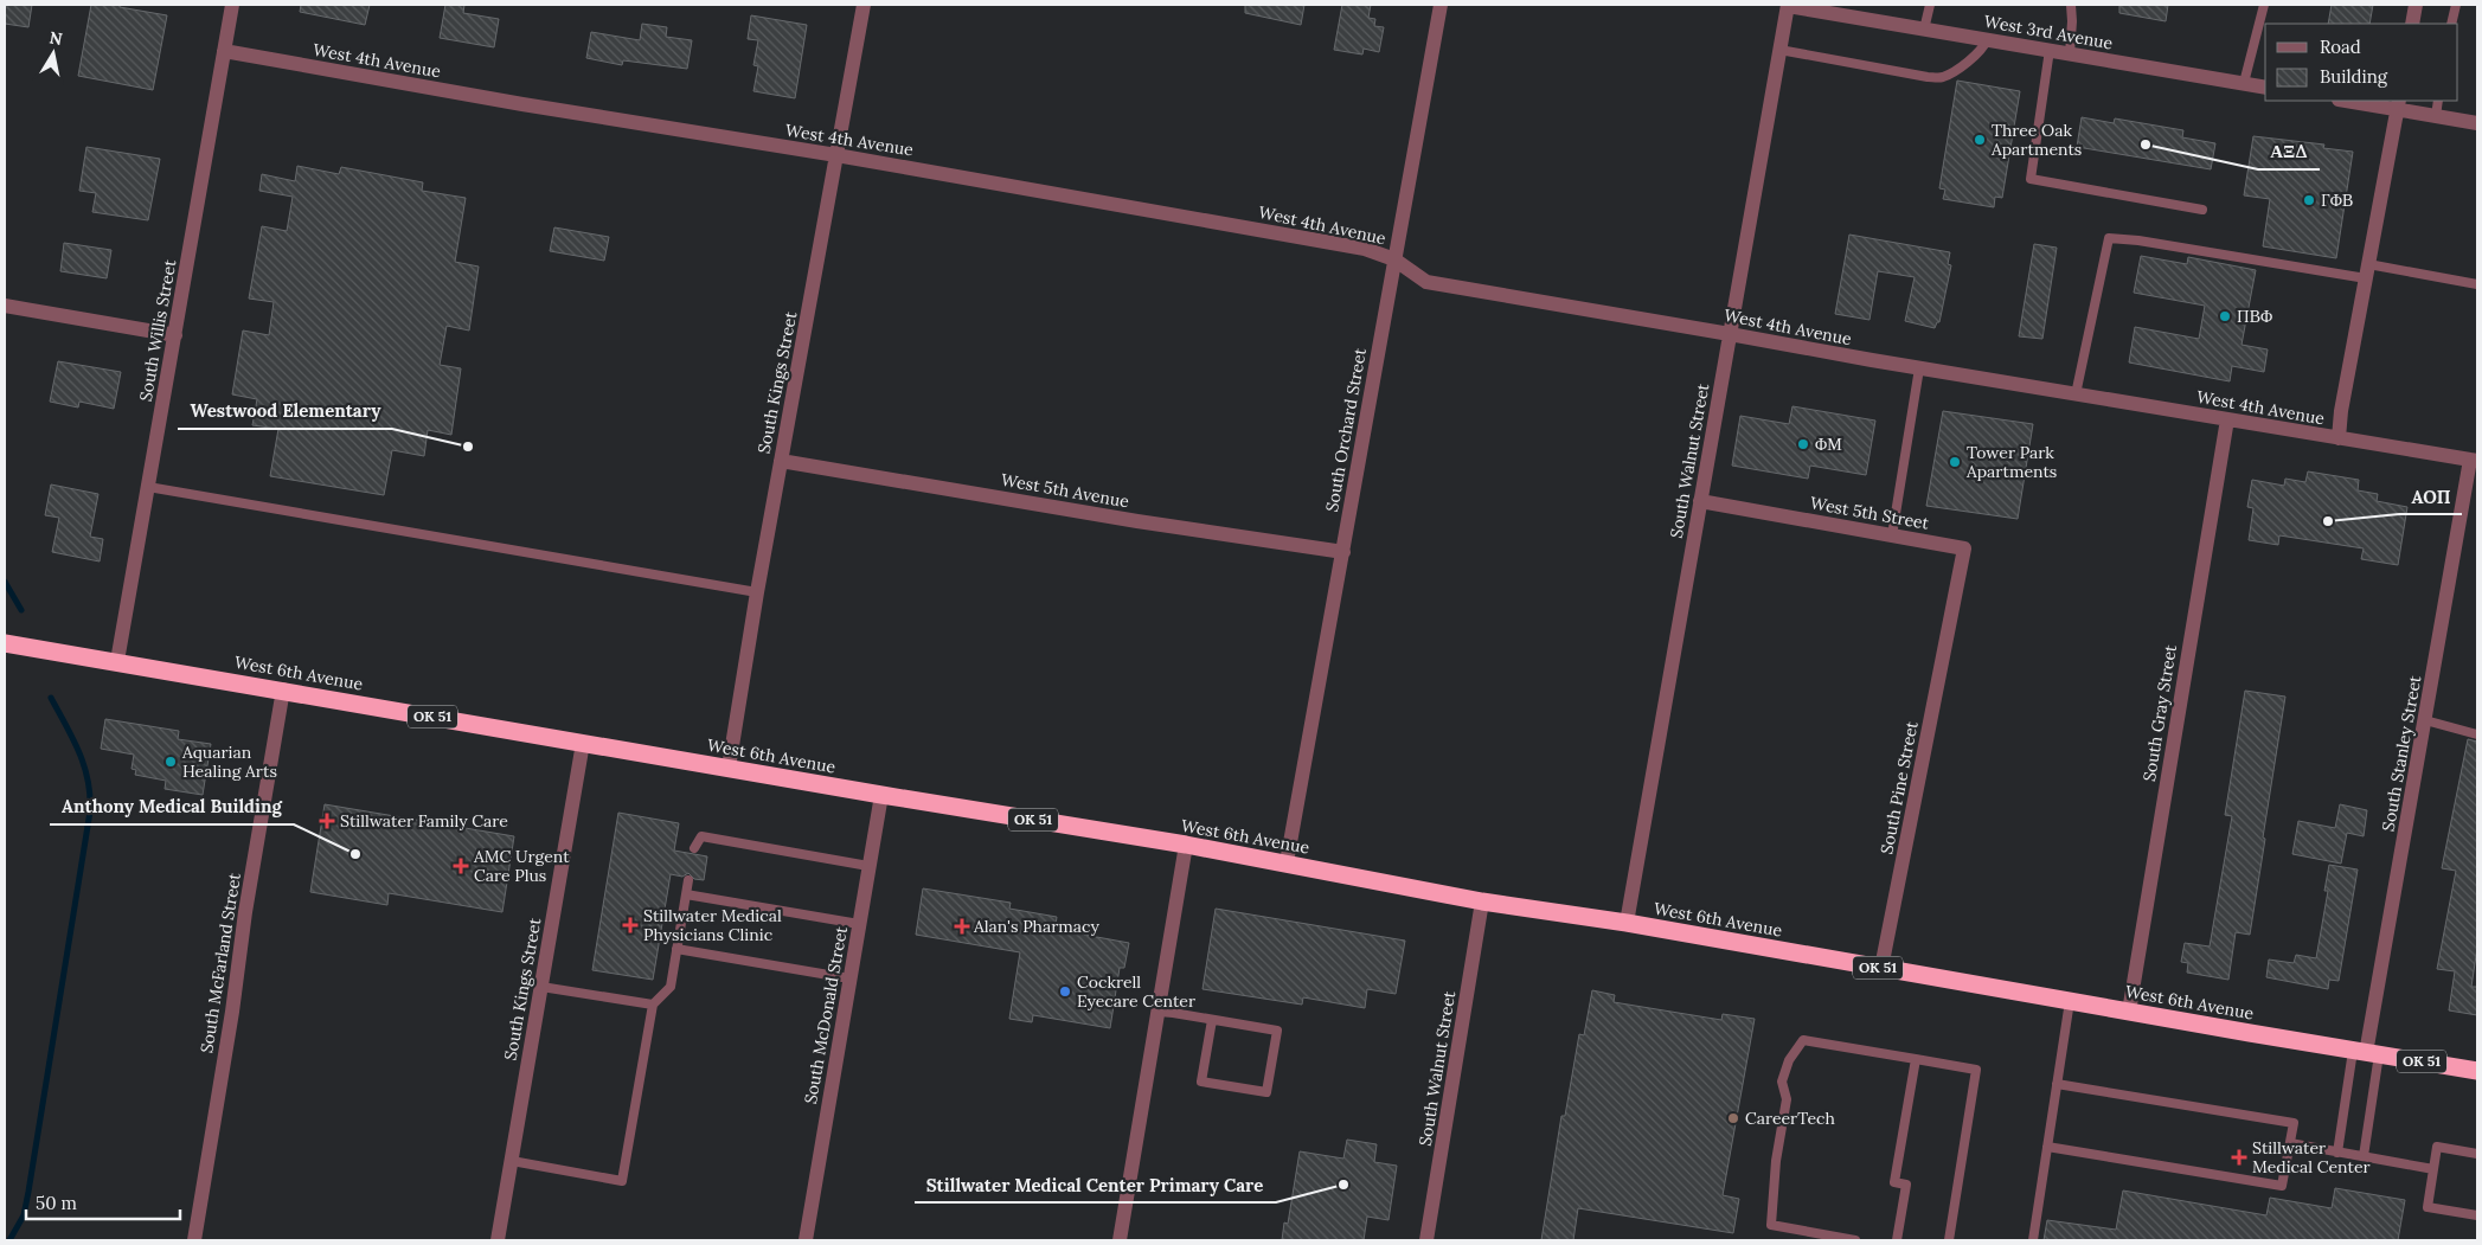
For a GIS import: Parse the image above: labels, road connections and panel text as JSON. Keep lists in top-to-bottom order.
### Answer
{
  "streets": {
    "highway": ["West 6th Avenue", "OK 51"],
    "street": [
      "West 3rd Avenue",
      "West 4th Avenue",
      "South Willis Street",
      "South Kings Street",
      "South Orchard Street",
      "South Walnut Street",
      "West 5th Avenue",
      "West 5th Street",
      "South Gray Street",
      "South Stanley Street",
      "South Pine Street",
      "South McFarland Street",
      "South McDonald Street"
    ]
  },
  "crossings": [
    ["West 3rd Avenue", "South Walnut Street"],
    ["West 4th Avenue", "South Willis Street"],
    ["West 4th Avenue", "South Kings Street"],
    ["West 4th Avenue", "South Orchard Street"],
    ["West 4th Avenue", "South Walnut Street"],
    ["West 4th Avenue", "South Gray Street"],
    ["West 4th Avenue", "South Stanley Street"],
    ["South Willis Street", "West 6th Avenue"],
    ["South Kings Street", "West 5th Avenue"],
    ["South Kings Street", "West 6th Avenue"],
    ["South Orchard Street", "West 5th Avenue"],
    ["South Orchard Street", "West 6th Avenue"],
    ["South Walnut Street", "West 5th Street"],
    ["South Walnut Street", "West 6th Avenue"],
    ["West 5th Street", "South Pine Street"],
    ["West 6th Avenue", "South Gray Street"],
    ["West 6th Avenue", "South Stanley Street"],
    ["West 6th Avenue", "South Pine Street"],
    ["West 6th Avenue", "South McFarland Street"],
    ["West 6th Avenue", "South McDonald Street"]
  ],
  "places": {
    "other": [
      "Three Oak Apartments",
      "ΑΞΔ",
      "ΓΦΒ",
      "ΠΒΦ",
      "ΦΜ",
      "Westwood Elementary",
      "Tower Park Apartments",
      "AOΠ",
      "Aquarian Healing Arts",
      "Anthony Medical Building",
      "Cockrell Eyecare Center",
      "CareerTech",
      "Stillwater Medical Center Primary Care"
    ],
    "health": [
      "Stillwater Family Care",
      "AMC Urgent Care Plus",
      "Stillwater Medical Physicians Clinic",
      "Alan's Pharmacy",
      "Stillwater Medical Center"
    ]
  },
  "legend": ["Road", "Building"],
  "scale_bar": "50 m",
  "north": "top"
}
